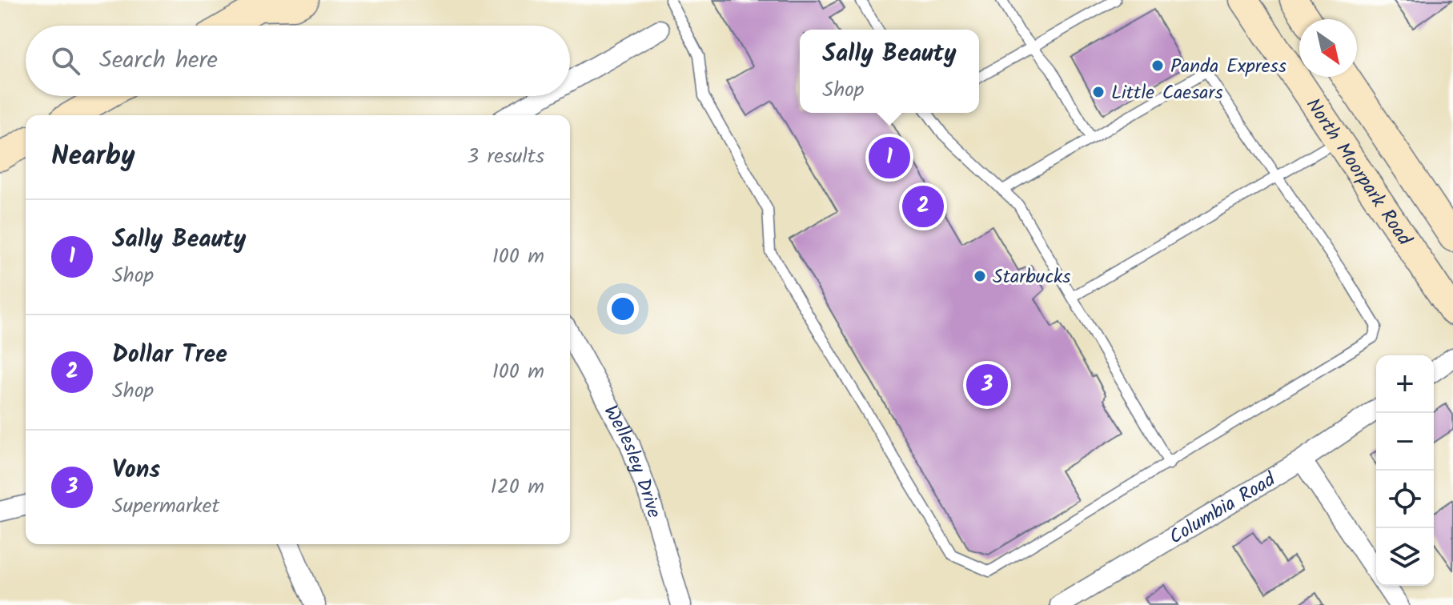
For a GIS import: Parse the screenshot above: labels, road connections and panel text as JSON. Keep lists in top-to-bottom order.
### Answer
{
  "streets": {
    "main road": ["North Moorpark Road"],
    "street": ["Wellesley Drive", "Columbia Road"]
  },
  "places": ["Panda Express", "Little Caesars", "Starbucks"],
  "north": "bottom right",
  "page": {
    "search": "Search here",
    "popup": ["Sally Beauty", "Shop"],
    "heading": ["Nearby", "3 results"],
    "pins": ["1", "2", "3"],
    "list": [
      {
        "mark": "1",
        "name": "Sally Beauty",
        "note": "Shop",
        "value": "100 m"
      },
      {
        "mark": "2",
        "name": "Dollar Tree",
        "note": "Shop",
        "value": "100 m"
      },
      {
        "mark": "3",
        "name": "Vons",
        "note": "Supermarket",
        "value": "120 m"
      }
    ],
    "map_buttons": ["+", "−"]
  }
}
